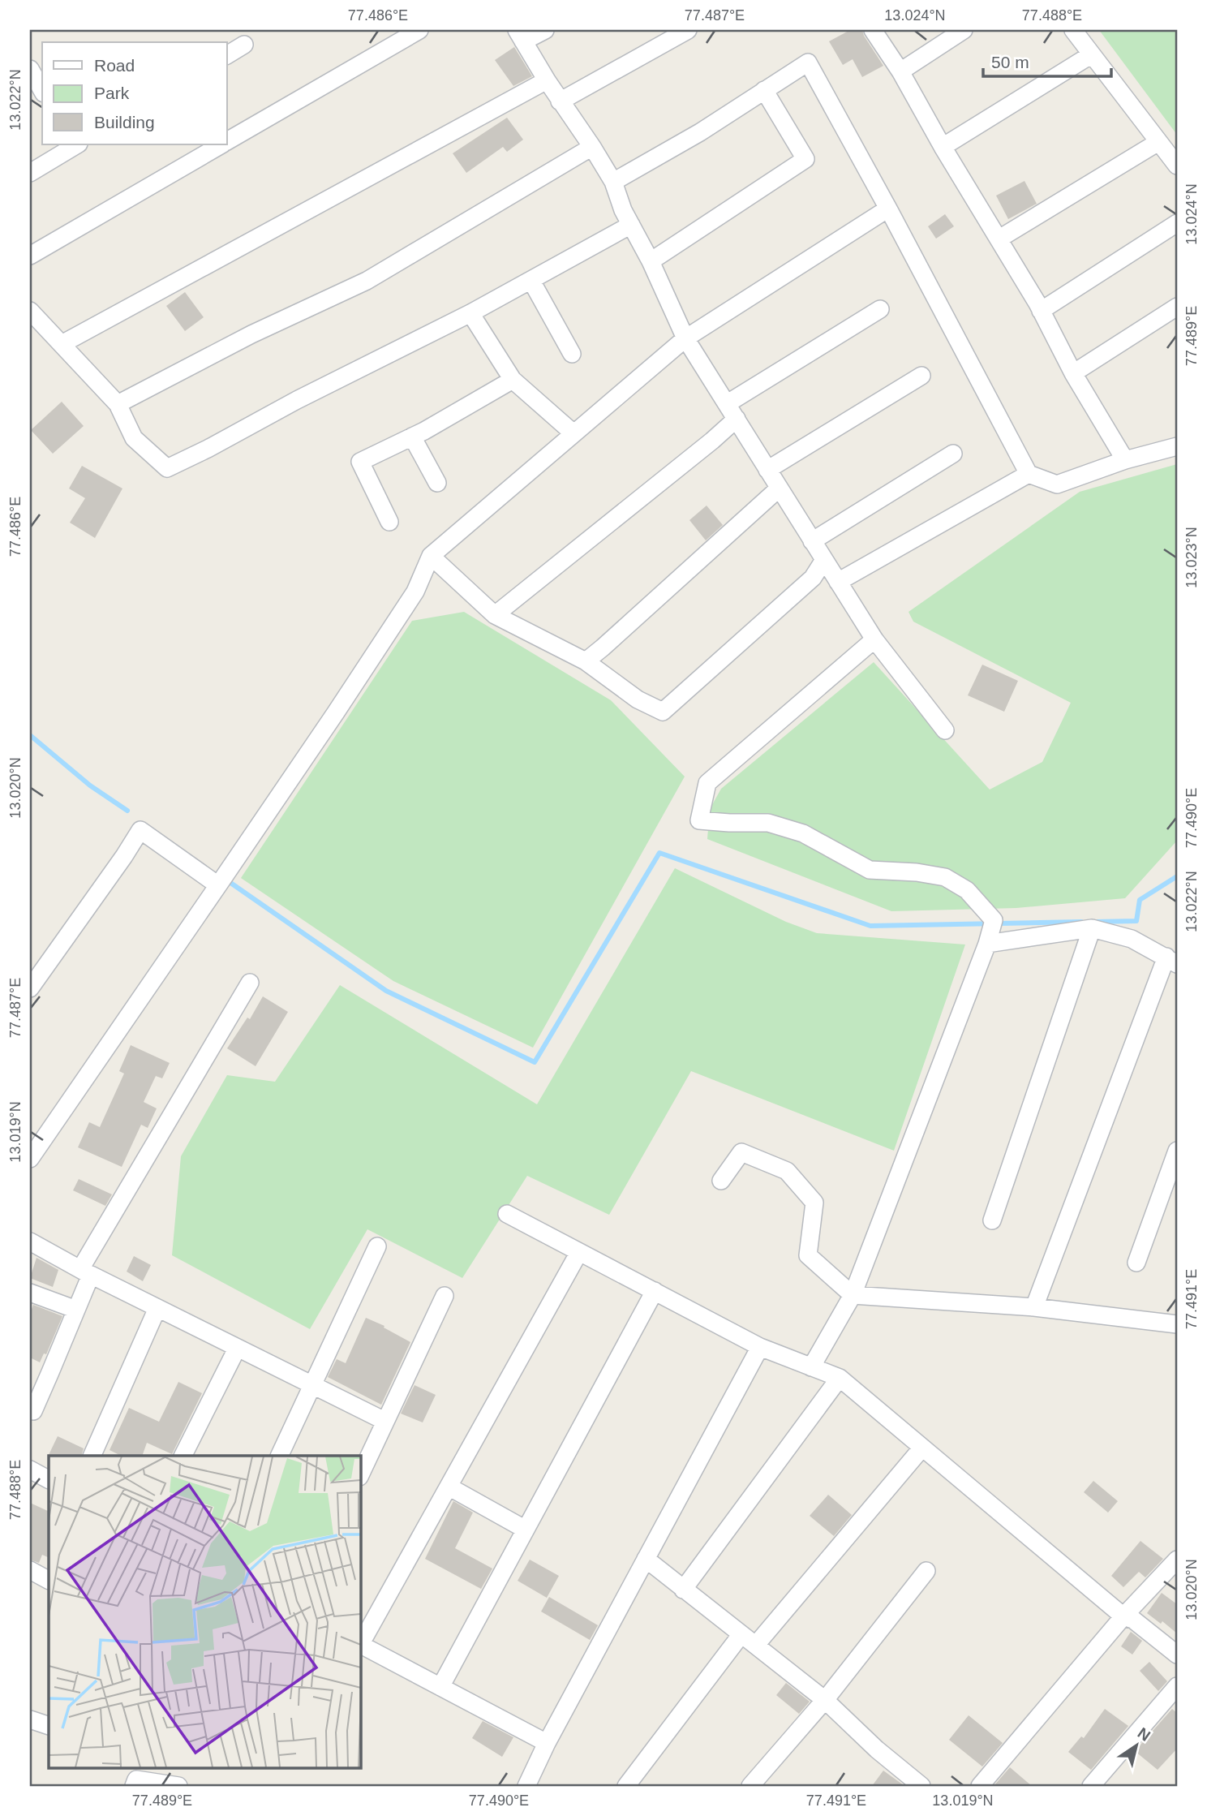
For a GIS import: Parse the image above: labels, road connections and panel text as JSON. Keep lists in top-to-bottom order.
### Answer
{
  "legend": ["Road", "Park", "Building"],
  "scale_bar": "50 m",
  "north": "top right",
  "coordinates": [
    "77.486°E",
    "77.487°E",
    "13.024°N",
    "77.488°E",
    "13.022°N",
    "77.489°E",
    "13.023°N",
    "13.020°N",
    "77.490°E",
    "13.019°N",
    "77.491°E"
  ]
}
